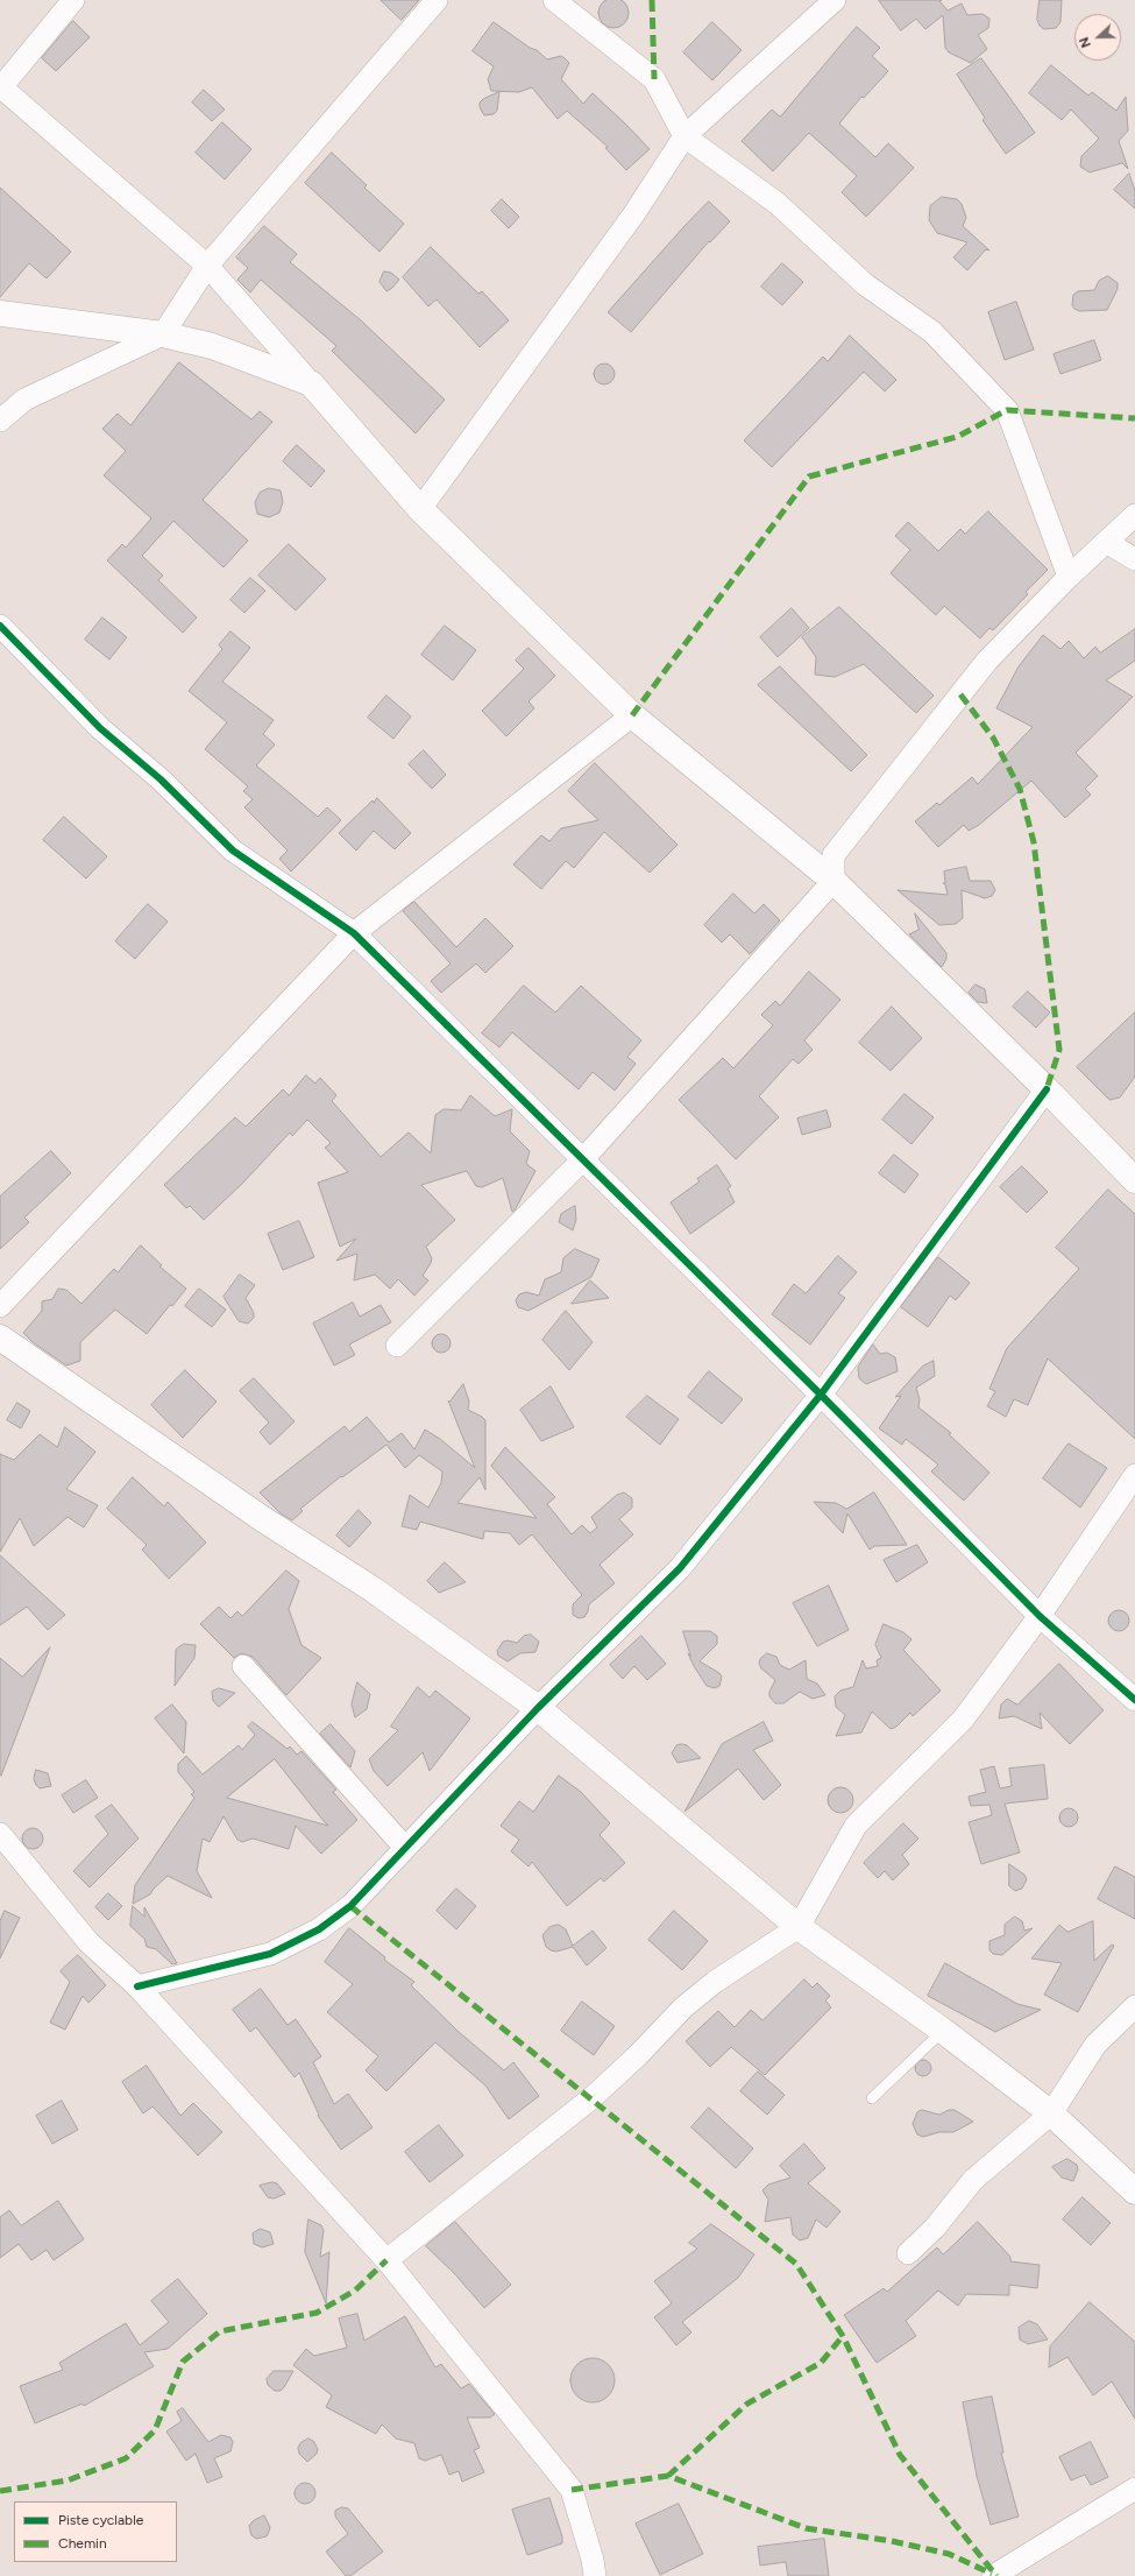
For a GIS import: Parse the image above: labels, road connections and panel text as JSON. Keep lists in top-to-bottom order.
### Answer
{
  "legend": ["Piste cyclable", "Chemin"],
  "north": "left"
}
